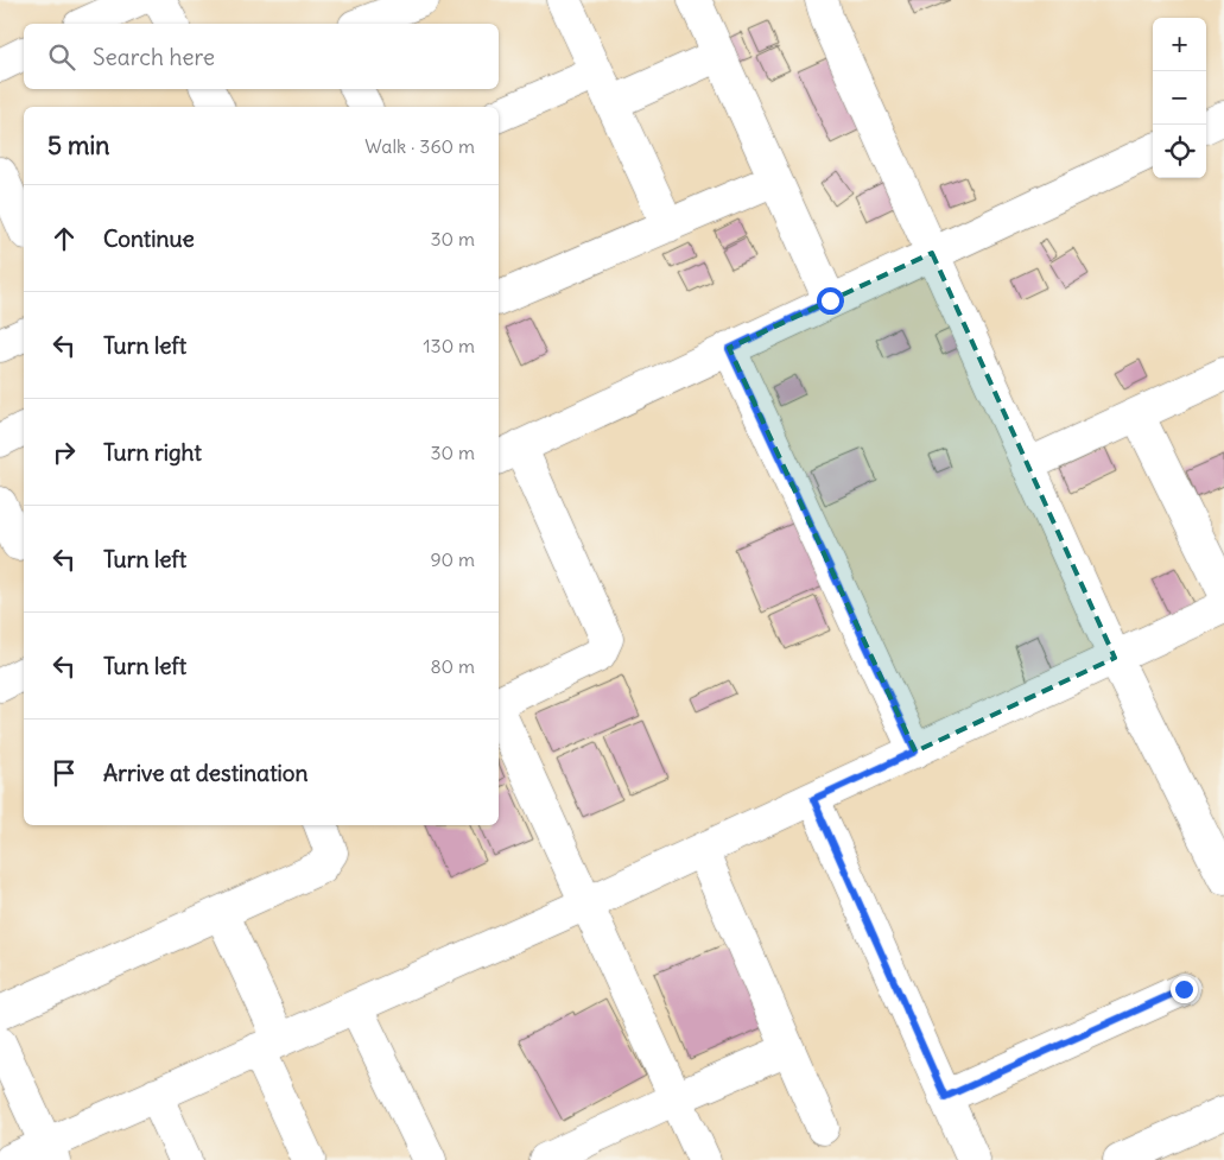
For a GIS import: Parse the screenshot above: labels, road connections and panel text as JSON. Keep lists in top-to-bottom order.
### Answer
{
  "page": {
    "map_buttons": ["+", "−"],
    "search": "Search here",
    "heading": ["5 min", "Walk · 360 m"],
    "list": [
      ["Continue", "30 m"],
      ["Turn left", "130 m"],
      ["Turn right", "30 m"],
      ["Turn left", "90 m"],
      ["Turn left", "80 m"],
      "Arrive at destination"
    ]
  }
}
